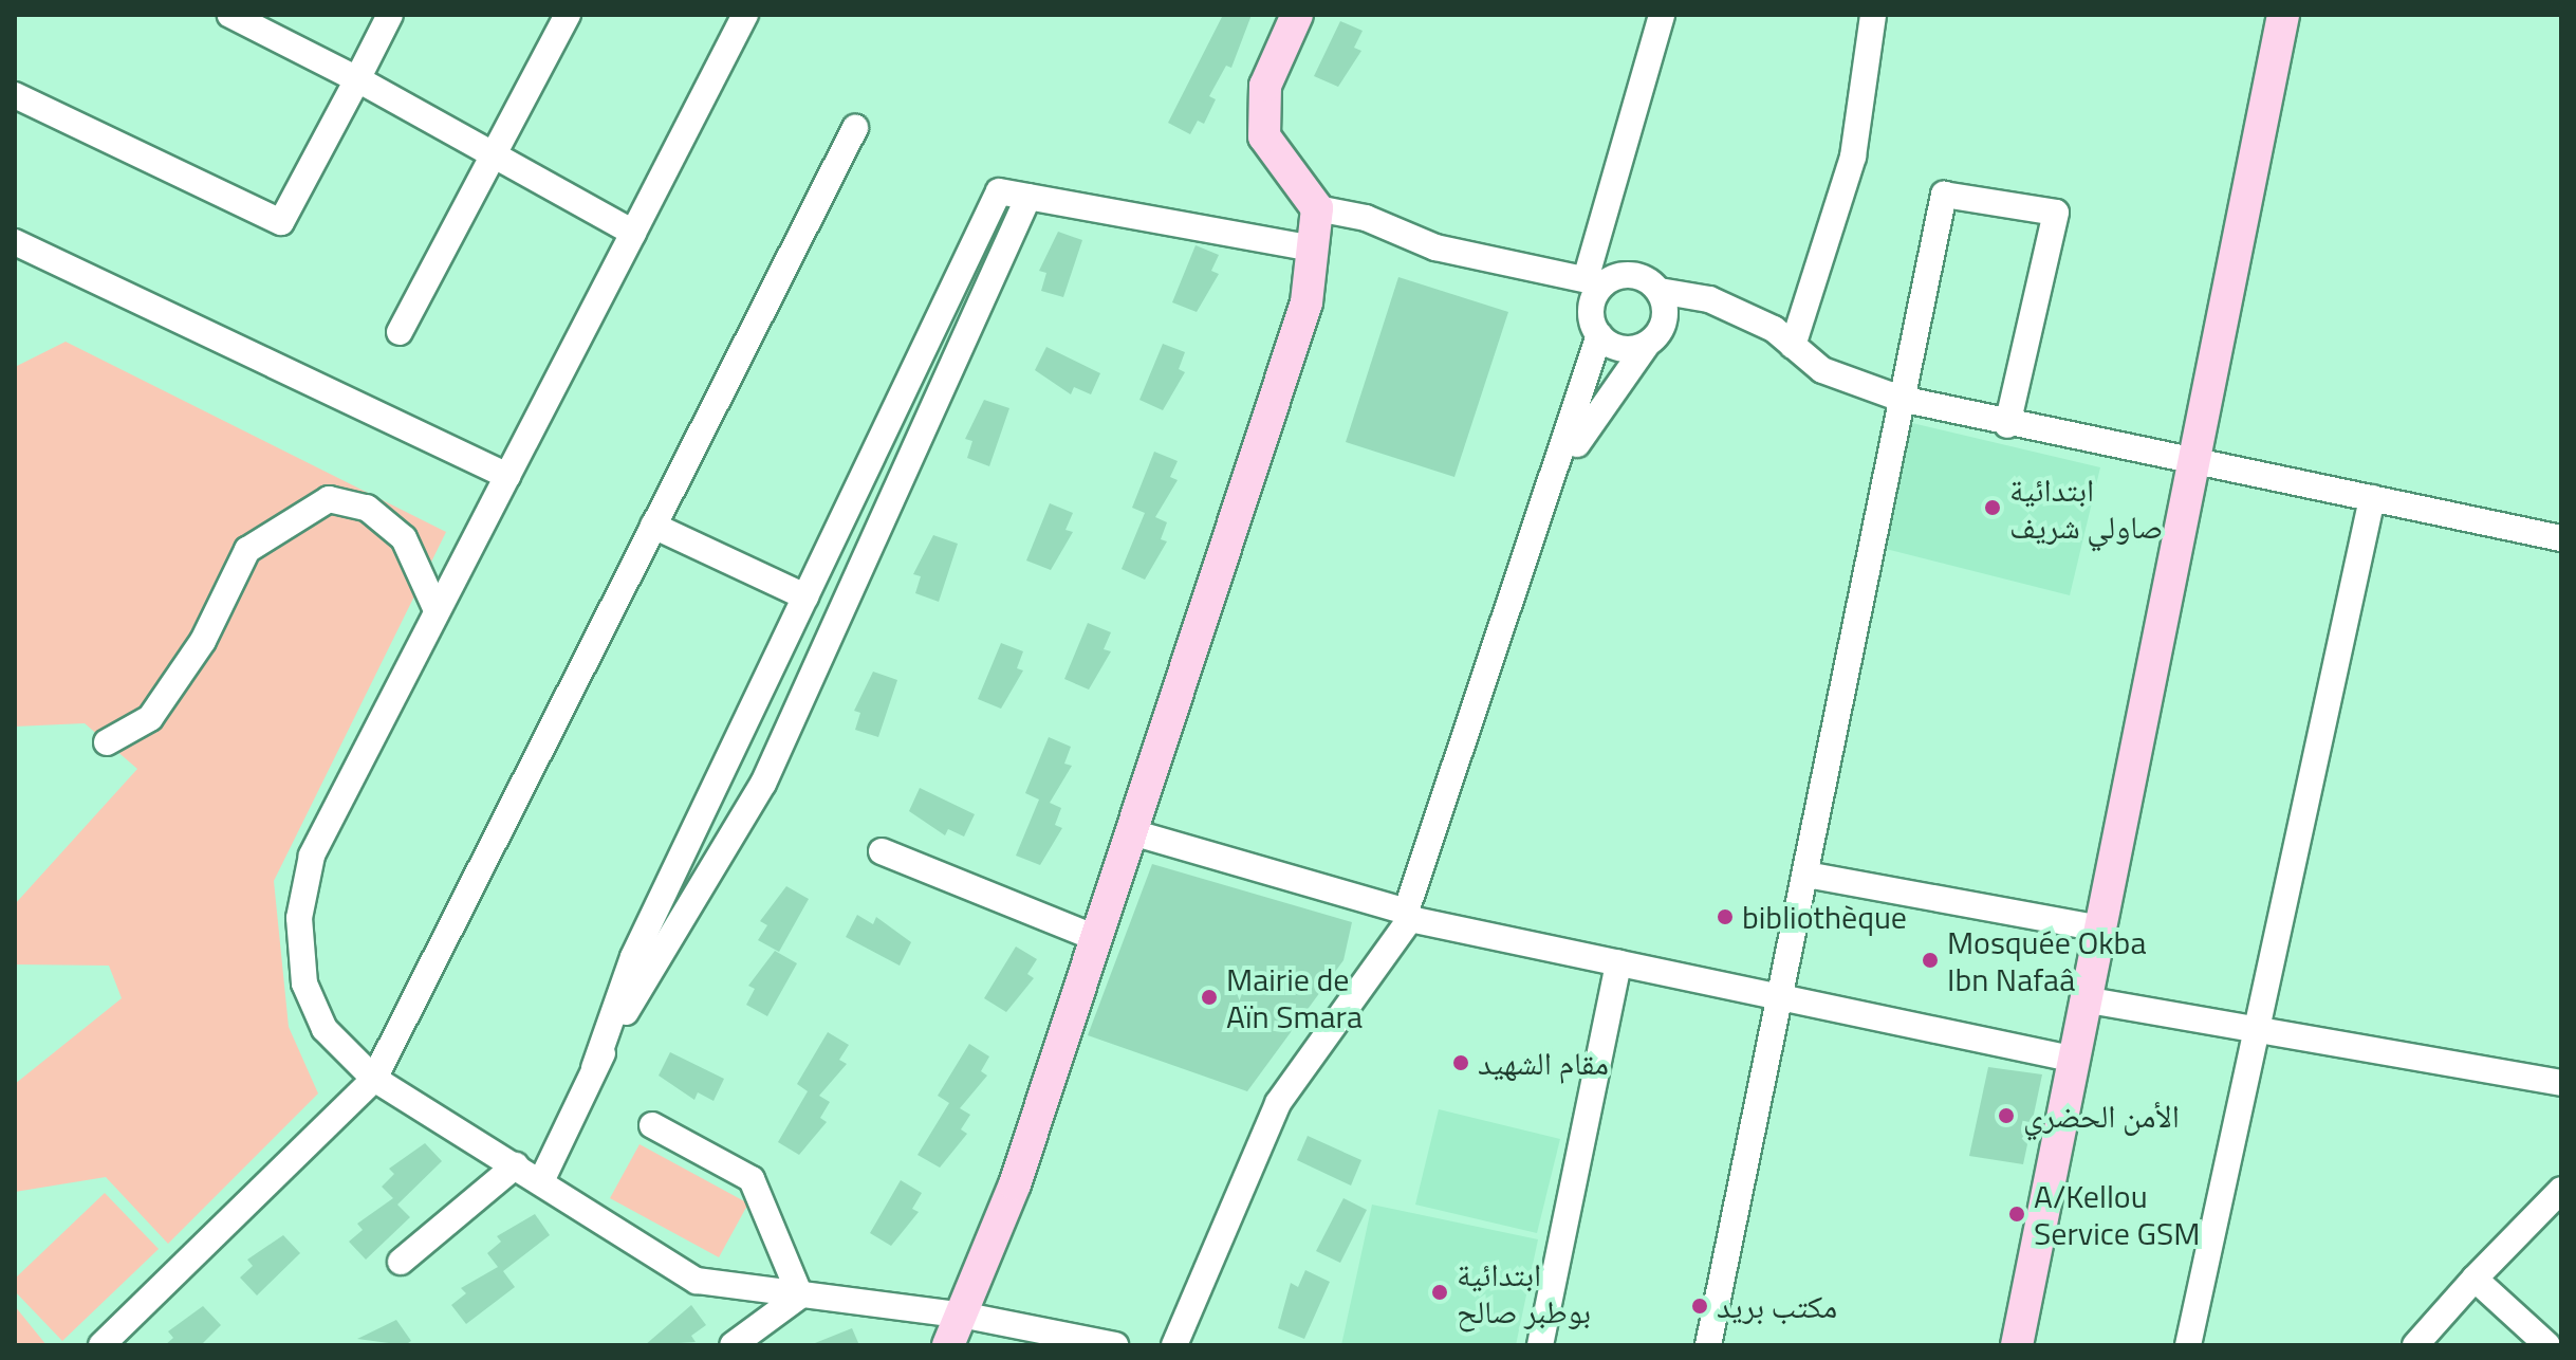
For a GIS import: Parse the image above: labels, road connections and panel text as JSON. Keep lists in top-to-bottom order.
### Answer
{
  "places": [
    "ابتدائية صاولي شريف",
    "bibliothèque",
    "Mosquée Okba Ibn Nafaâ",
    "Mairie de Aïn Smara",
    "مقام الشهيد",
    "الأمن الحضري",
    "A/Kellou Service GSM",
    "ابتدائية بوطبر صالح",
    "مكتب بريد"
  ]
}
